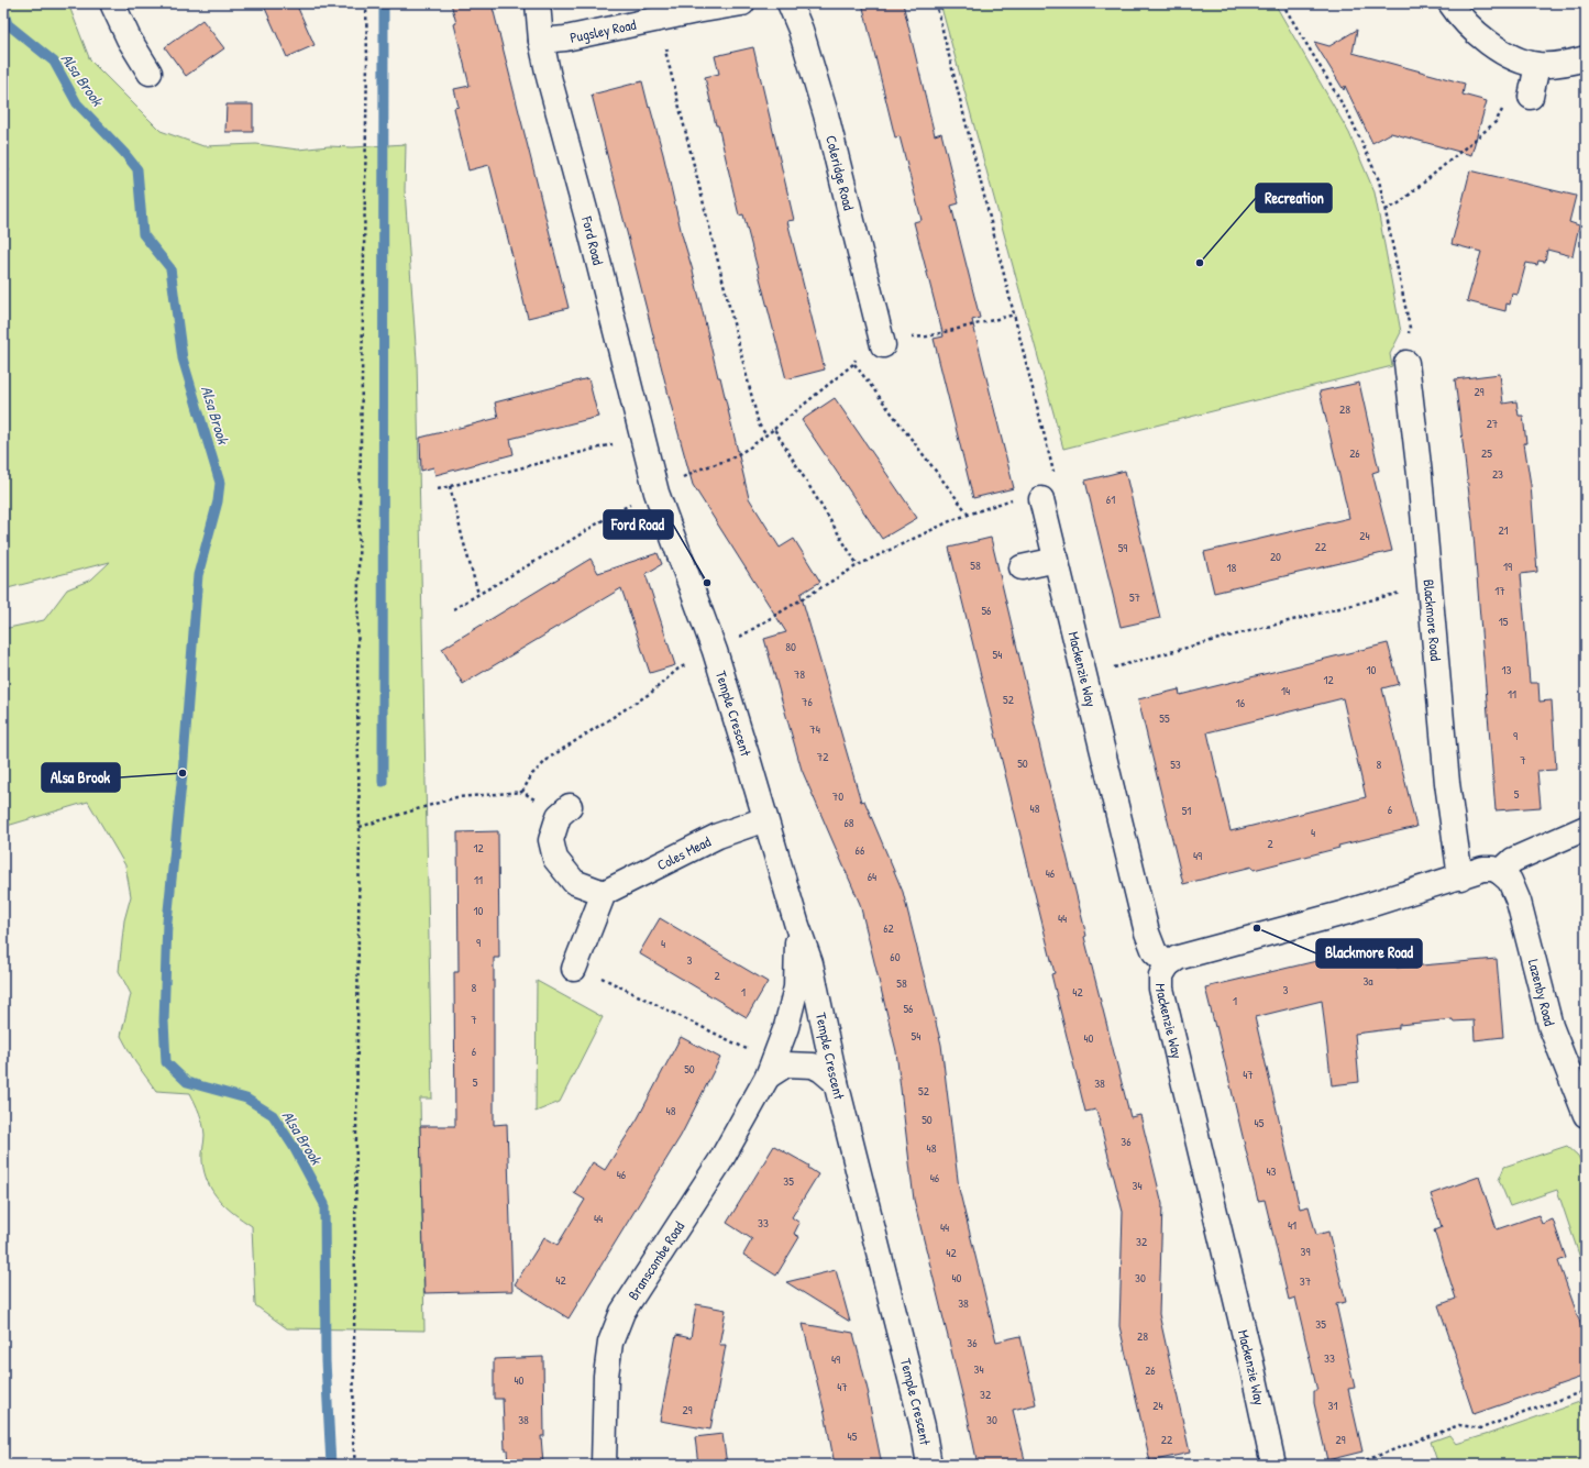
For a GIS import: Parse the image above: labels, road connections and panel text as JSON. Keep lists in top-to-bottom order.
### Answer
{
  "streets": {
    "street": [
      "Pugsley Road",
      "Coleridge Road",
      "Ford Road",
      "Blackmore Road",
      "Mackenzie Way",
      "Temple Crescent",
      "Coles Mead",
      "Lazenby Road",
      "Branscombe Road"
    ]
  },
  "crossings": [
    ["Pugsley Road", "Ford Road"],
    ["Ford Road", "Temple Crescent"],
    ["Temple Crescent", "Coles Mead"],
    ["Temple Crescent", "Branscombe Road"]
  ],
  "water": ["Alsa Brook"],
  "places": [
    "Recreation",
    "Ford Road",
    "Alsa Brook",
    "Blackmore Road"
  ],
  "house_numbers": [
    "29",
    "28",
    "27",
    "26",
    "25",
    "23",
    "61",
    "21",
    "24",
    "22",
    "59",
    "20",
    "58",
    "19",
    "18",
    "17",
    "57",
    "56",
    "15",
    "80",
    "54",
    "10",
    "13",
    "78",
    "12",
    "14",
    "11",
    "52",
    "76",
    "16",
    "55",
    "74",
    "9",
    "72",
    "7",
    "50",
    "53",
    "8",
    "5",
    "70",
    "48",
    "6",
    "51",
    "68",
    "4",
    "2",
    "12",
    "66",
    "49",
    "46",
    "64",
    "11",
    "10",
    "44",
    "62",
    "9",
    "4",
    "60",
    "3",
    "2",
    "3a",
    "58",
    "8",
    "3",
    "1",
    "42",
    "1",
    "56",
    "7",
    "54",
    "40",
    "6",
    "50",
    "47",
    "5",
    "38",
    "52",
    "48",
    "50",
    "45",
    "36",
    "48",
    "43",
    "46",
    "46",
    "35",
    "34",
    "44",
    "33",
    "41",
    "44",
    "32",
    "39",
    "42",
    "40",
    "30",
    "42",
    "37",
    "38",
    "35",
    "28",
    "36",
    "33",
    "49",
    "34",
    "26",
    "40",
    "47",
    "32",
    "24",
    "31",
    "29",
    "38",
    "30",
    "45",
    "22",
    "29"
  ]
}
